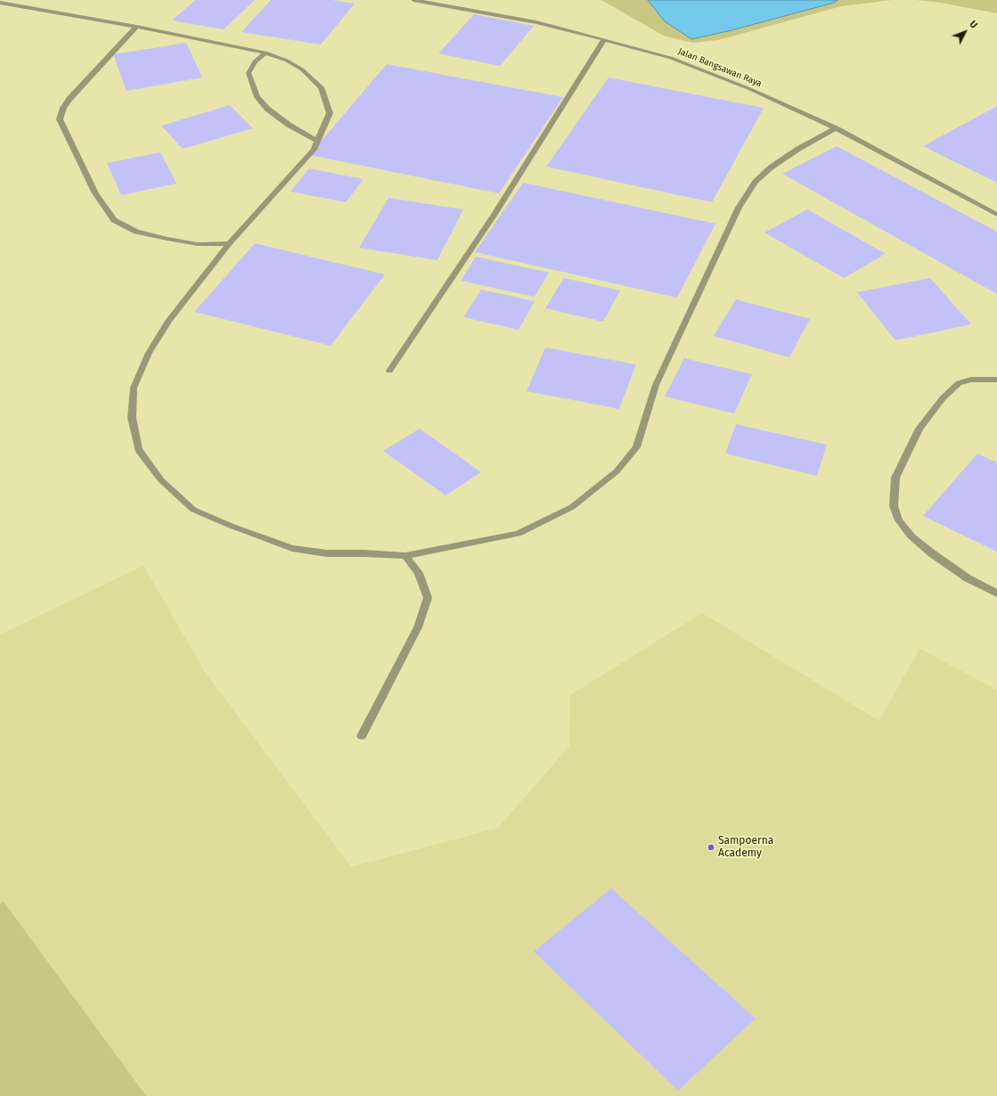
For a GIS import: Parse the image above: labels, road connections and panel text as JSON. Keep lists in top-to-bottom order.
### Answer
{
  "streets": {
    "street": ["Jalan Bangsawan Raya"]
  },
  "places": ["Sampoerna Academy"],
  "north": "top right"
}
